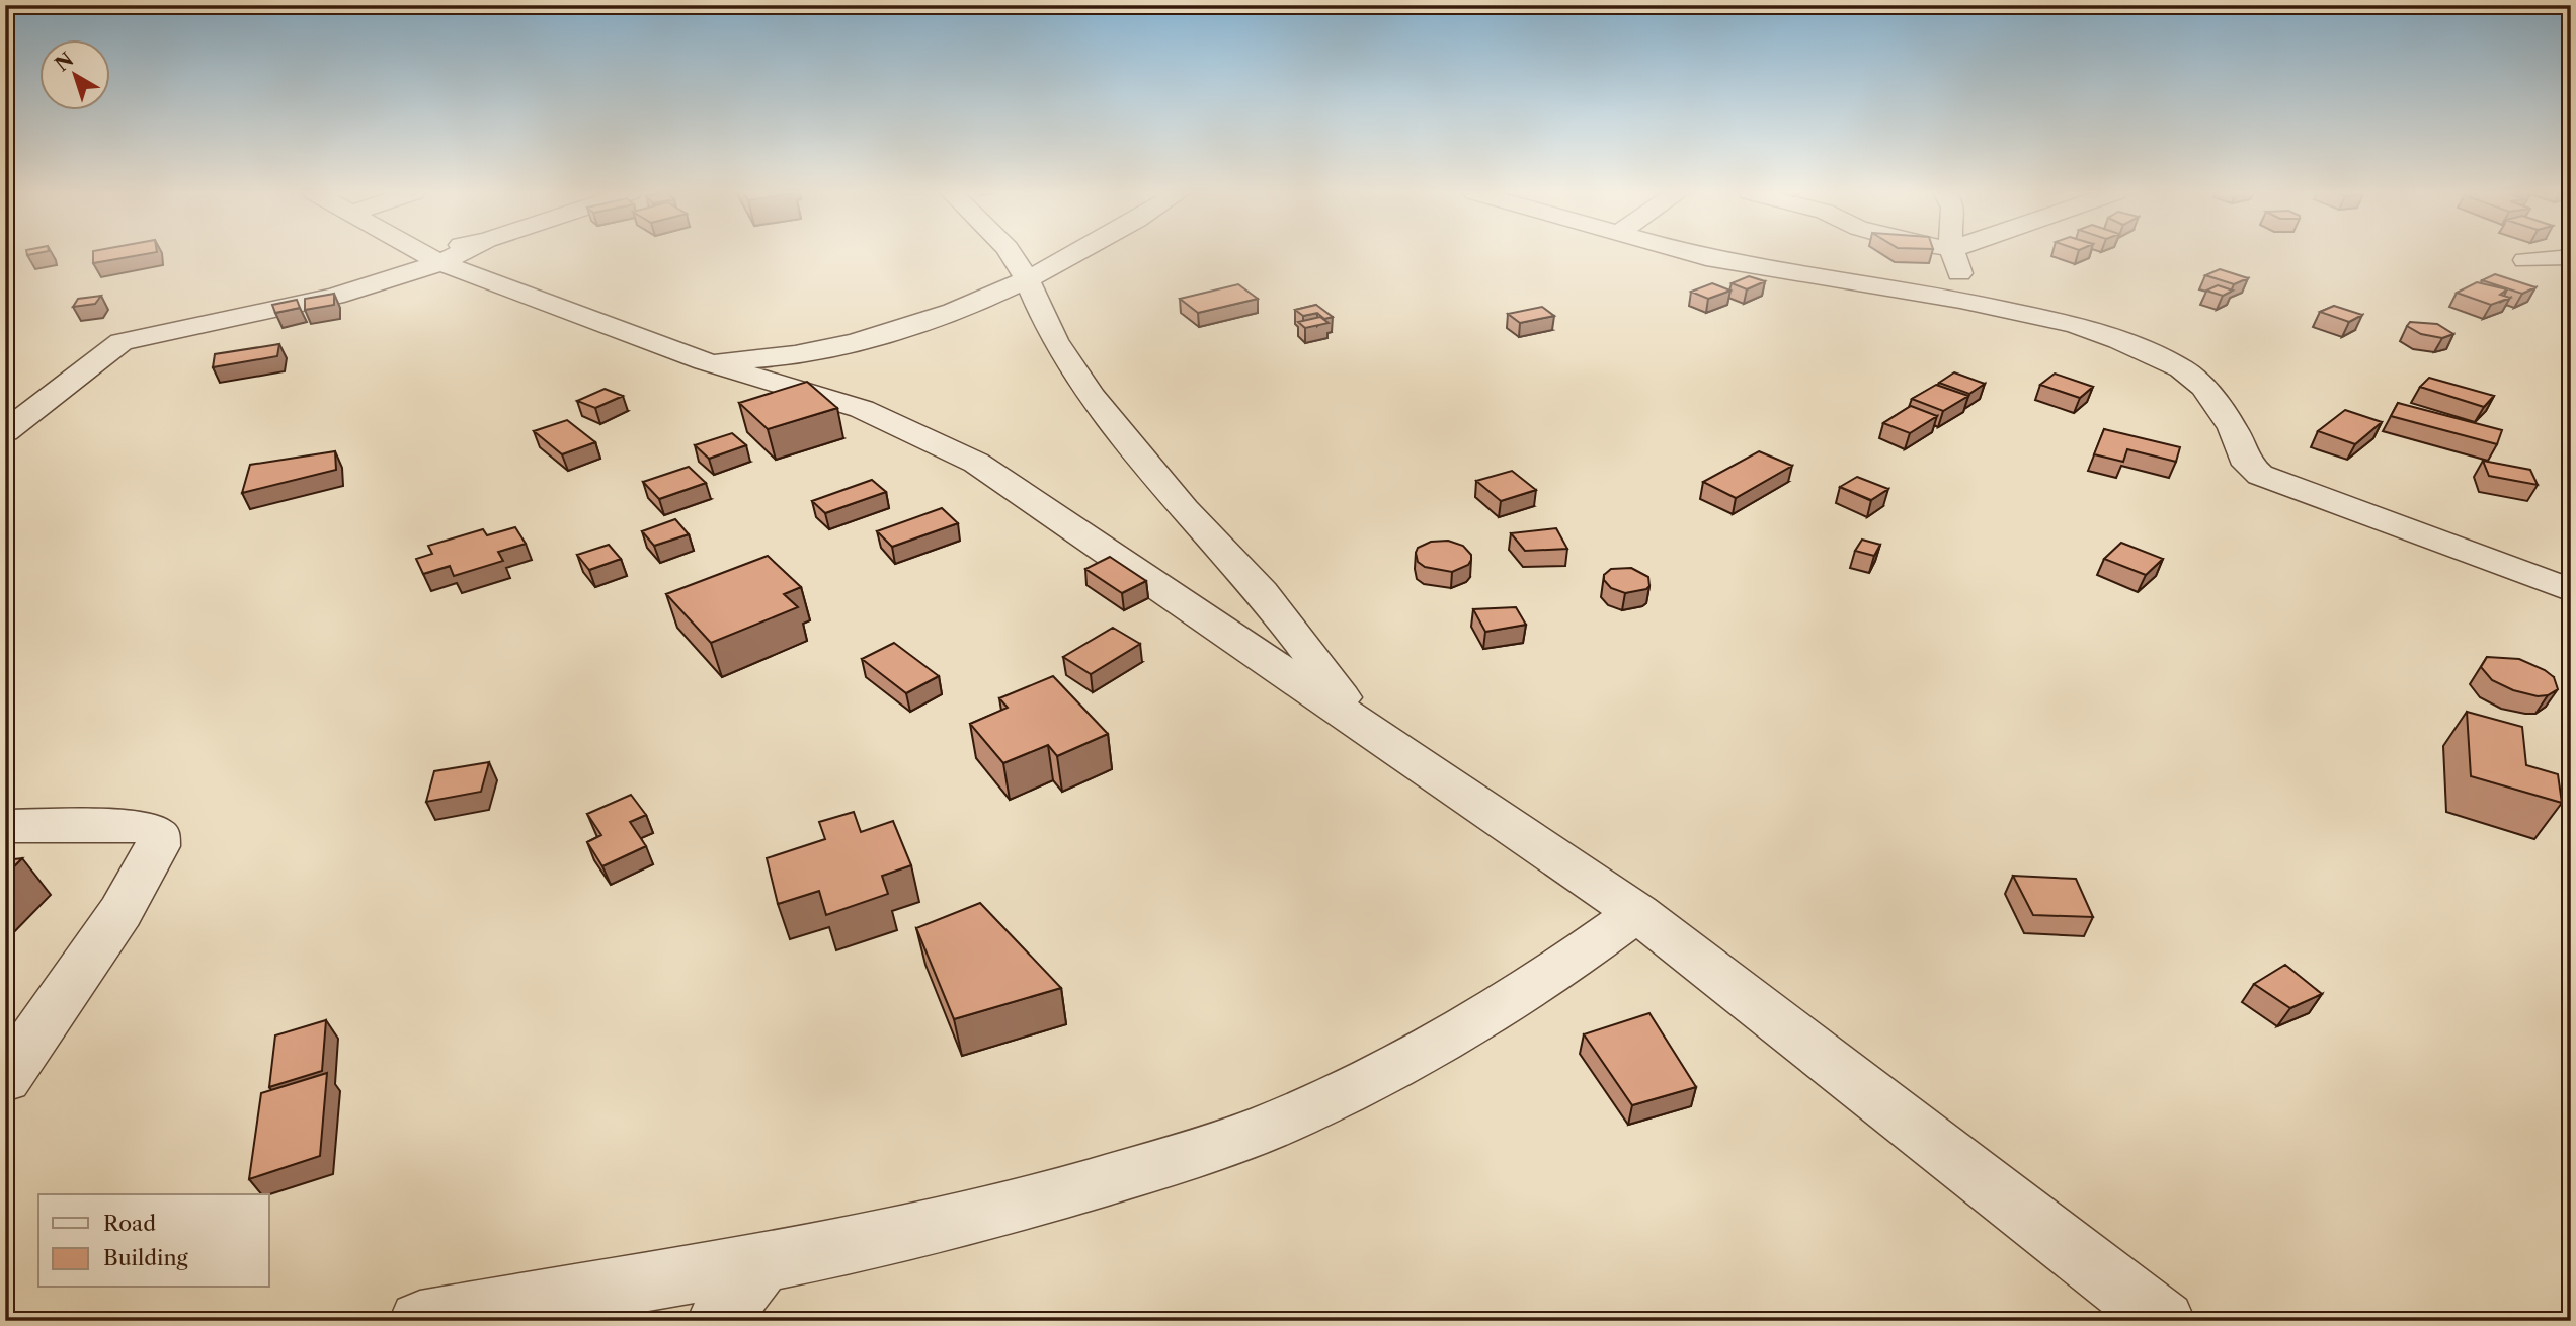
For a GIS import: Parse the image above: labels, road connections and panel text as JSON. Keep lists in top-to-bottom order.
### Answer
{
  "legend": ["Road", "Building"],
  "north": "top left"
}
